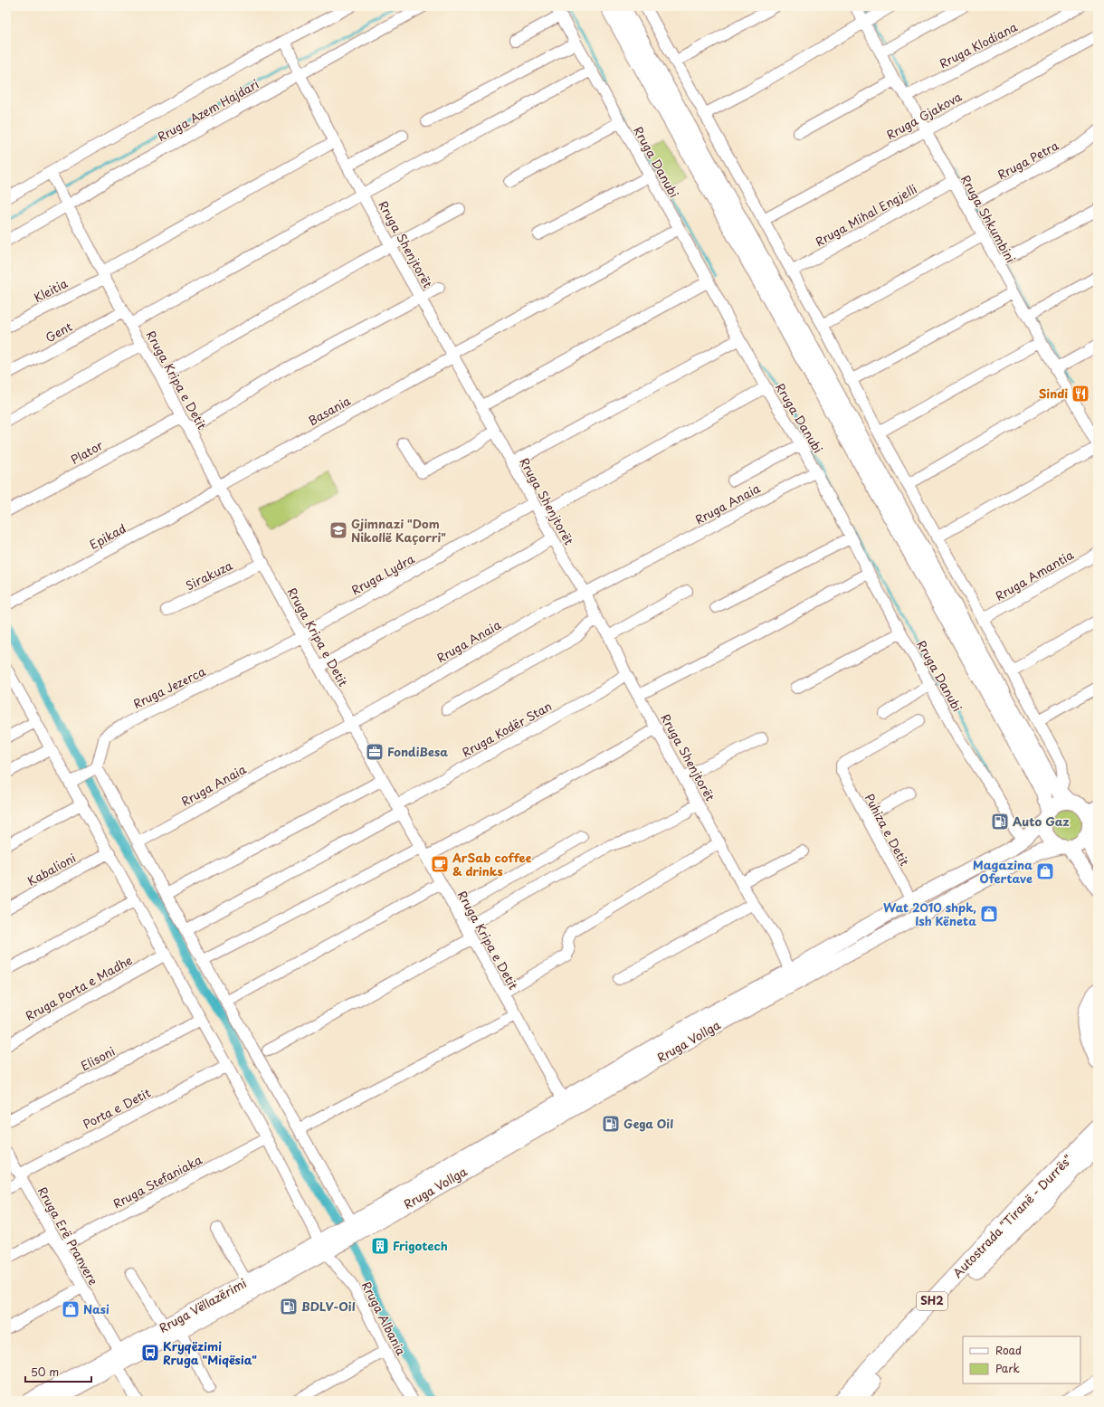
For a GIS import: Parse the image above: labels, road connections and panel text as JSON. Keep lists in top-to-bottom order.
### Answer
{
  "streets": {
    "highway": ["Autostrada \"Tiranë - Durrës\"", "SH2"],
    "main road": ["Rruga Vollga", "Rruga Vëllazërimi"],
    "street": [
      "Rruga Klodiana",
      "Rruga Azem Hajdari",
      "Rruga Gjakova",
      "Rruga Petra",
      "Rruga Danubi",
      "Rruga Mihal Engjelli",
      "Rruga Shkumbini",
      "Rruga Shenjtorët",
      "Kleitia",
      "Gent",
      "Rruga Kripa e Detit",
      "Basania",
      "Plator",
      "Rruga Anaia",
      "Epikad",
      "Rruga Lydra",
      "Sirakuza",
      "Rruga Amantia",
      "Rruga Jezerca",
      "Rruga Kodër Stan",
      "Puhiza e Detit",
      "Kabalioni",
      "Rruga Porta e Madhe",
      "Elisoni",
      "Porta e Detit",
      "Rruga Stefaniaka",
      "Rruga Erë Pranvere",
      "Rruga Albania"
    ]
  },
  "crossings": [
    ["Rruga Klodiana", "Rruga Shkumbini"],
    ["Rruga Azem Hajdari", "Rruga Shenjtorët"],
    ["Rruga Azem Hajdari", "Rruga Kripa e Detit"],
    ["Rruga Gjakova", "Rruga Shkumbini"],
    ["Rruga Petra", "Rruga Shkumbini"],
    ["Rruga Danubi", "Basania"],
    ["Rruga Danubi", "Rruga Anaia"],
    ["Rruga Danubi", "Rruga Lydra"],
    ["Rruga Danubi", "Rruga Vollga"],
    ["Rruga Mihal Engjelli", "Rruga Shkumbini"],
    ["Rruga Shenjtorët", "Kleitia"],
    ["Rruga Shenjtorët", "Basania"],
    ["Rruga Shenjtorët", "Rruga Anaia"],
    ["Rruga Shenjtorët", "Rruga Lydra"],
    ["Rruga Shenjtorët", "Rruga Kodër Stan"],
    ["Rruga Shenjtorët", "Rruga Vollga"],
    ["Kleitia", "Rruga Kripa e Detit"],
    ["Gent", "Rruga Kripa e Detit"],
    ["Rruga Kripa e Detit", "Basania"],
    ["Rruga Kripa e Detit", "Plator"],
    ["Rruga Kripa e Detit", "Rruga Anaia"],
    ["Rruga Kripa e Detit", "Epikad"],
    ["Rruga Kripa e Detit", "Rruga Lydra"],
    ["Rruga Kripa e Detit", "Sirakuza"],
    ["Rruga Kripa e Detit", "Rruga Jezerca"],
    ["Rruga Kripa e Detit", "Rruga Kodër Stan"],
    ["Rruga Kripa e Detit", "Rruga Vollga"],
    ["Basania", "Epikad"],
    ["Rruga Lydra", "Rruga Jezerca"],
    ["Puhiza e Detit", "Rruga Vollga"],
    ["Kabalioni", "Rruga Albania"],
    ["Rruga Porta e Madhe", "Rruga Albania"],
    ["Rruga Vollga", "Rruga Vëllazërimi"],
    ["Rruga Vollga", "Rruga Albania"],
    ["Elisoni", "Rruga Albania"],
    ["Porta e Detit", "Rruga Erë Pranvere"],
    ["Porta e Detit", "Rruga Albania"],
    ["Rruga Stefaniaka", "Rruga Erë Pranvere"],
    ["Rruga Stefaniaka", "Rruga Albania"],
    ["Rruga Erë Pranvere", "Rruga Vëllazërimi"],
    ["Rruga Vëllazërimi", "Rruga Albania"]
  ],
  "places": {
    "restaurant": ["Sindi"],
    "school or university": ["Gjimnazi \"Dom Nikollë Kaçorri\""],
    "office": ["FondiBesa"],
    "fuel station": ["Auto Gaz", "Gega Oil", "BDLV-Oil"],
    "cafe": ["ArSab coffee & drinks"],
    "shop": ["Magazina Ofertave", "Wat 2010 shpk, Ish Këneta", "Nasi"],
    "building": ["Frigotech"],
    "bus stop": ["Kryqëzimi Rruga \"Miqësia\""]
  },
  "legend": ["Road", "Park"],
  "scale_bar": "50 m"
}
